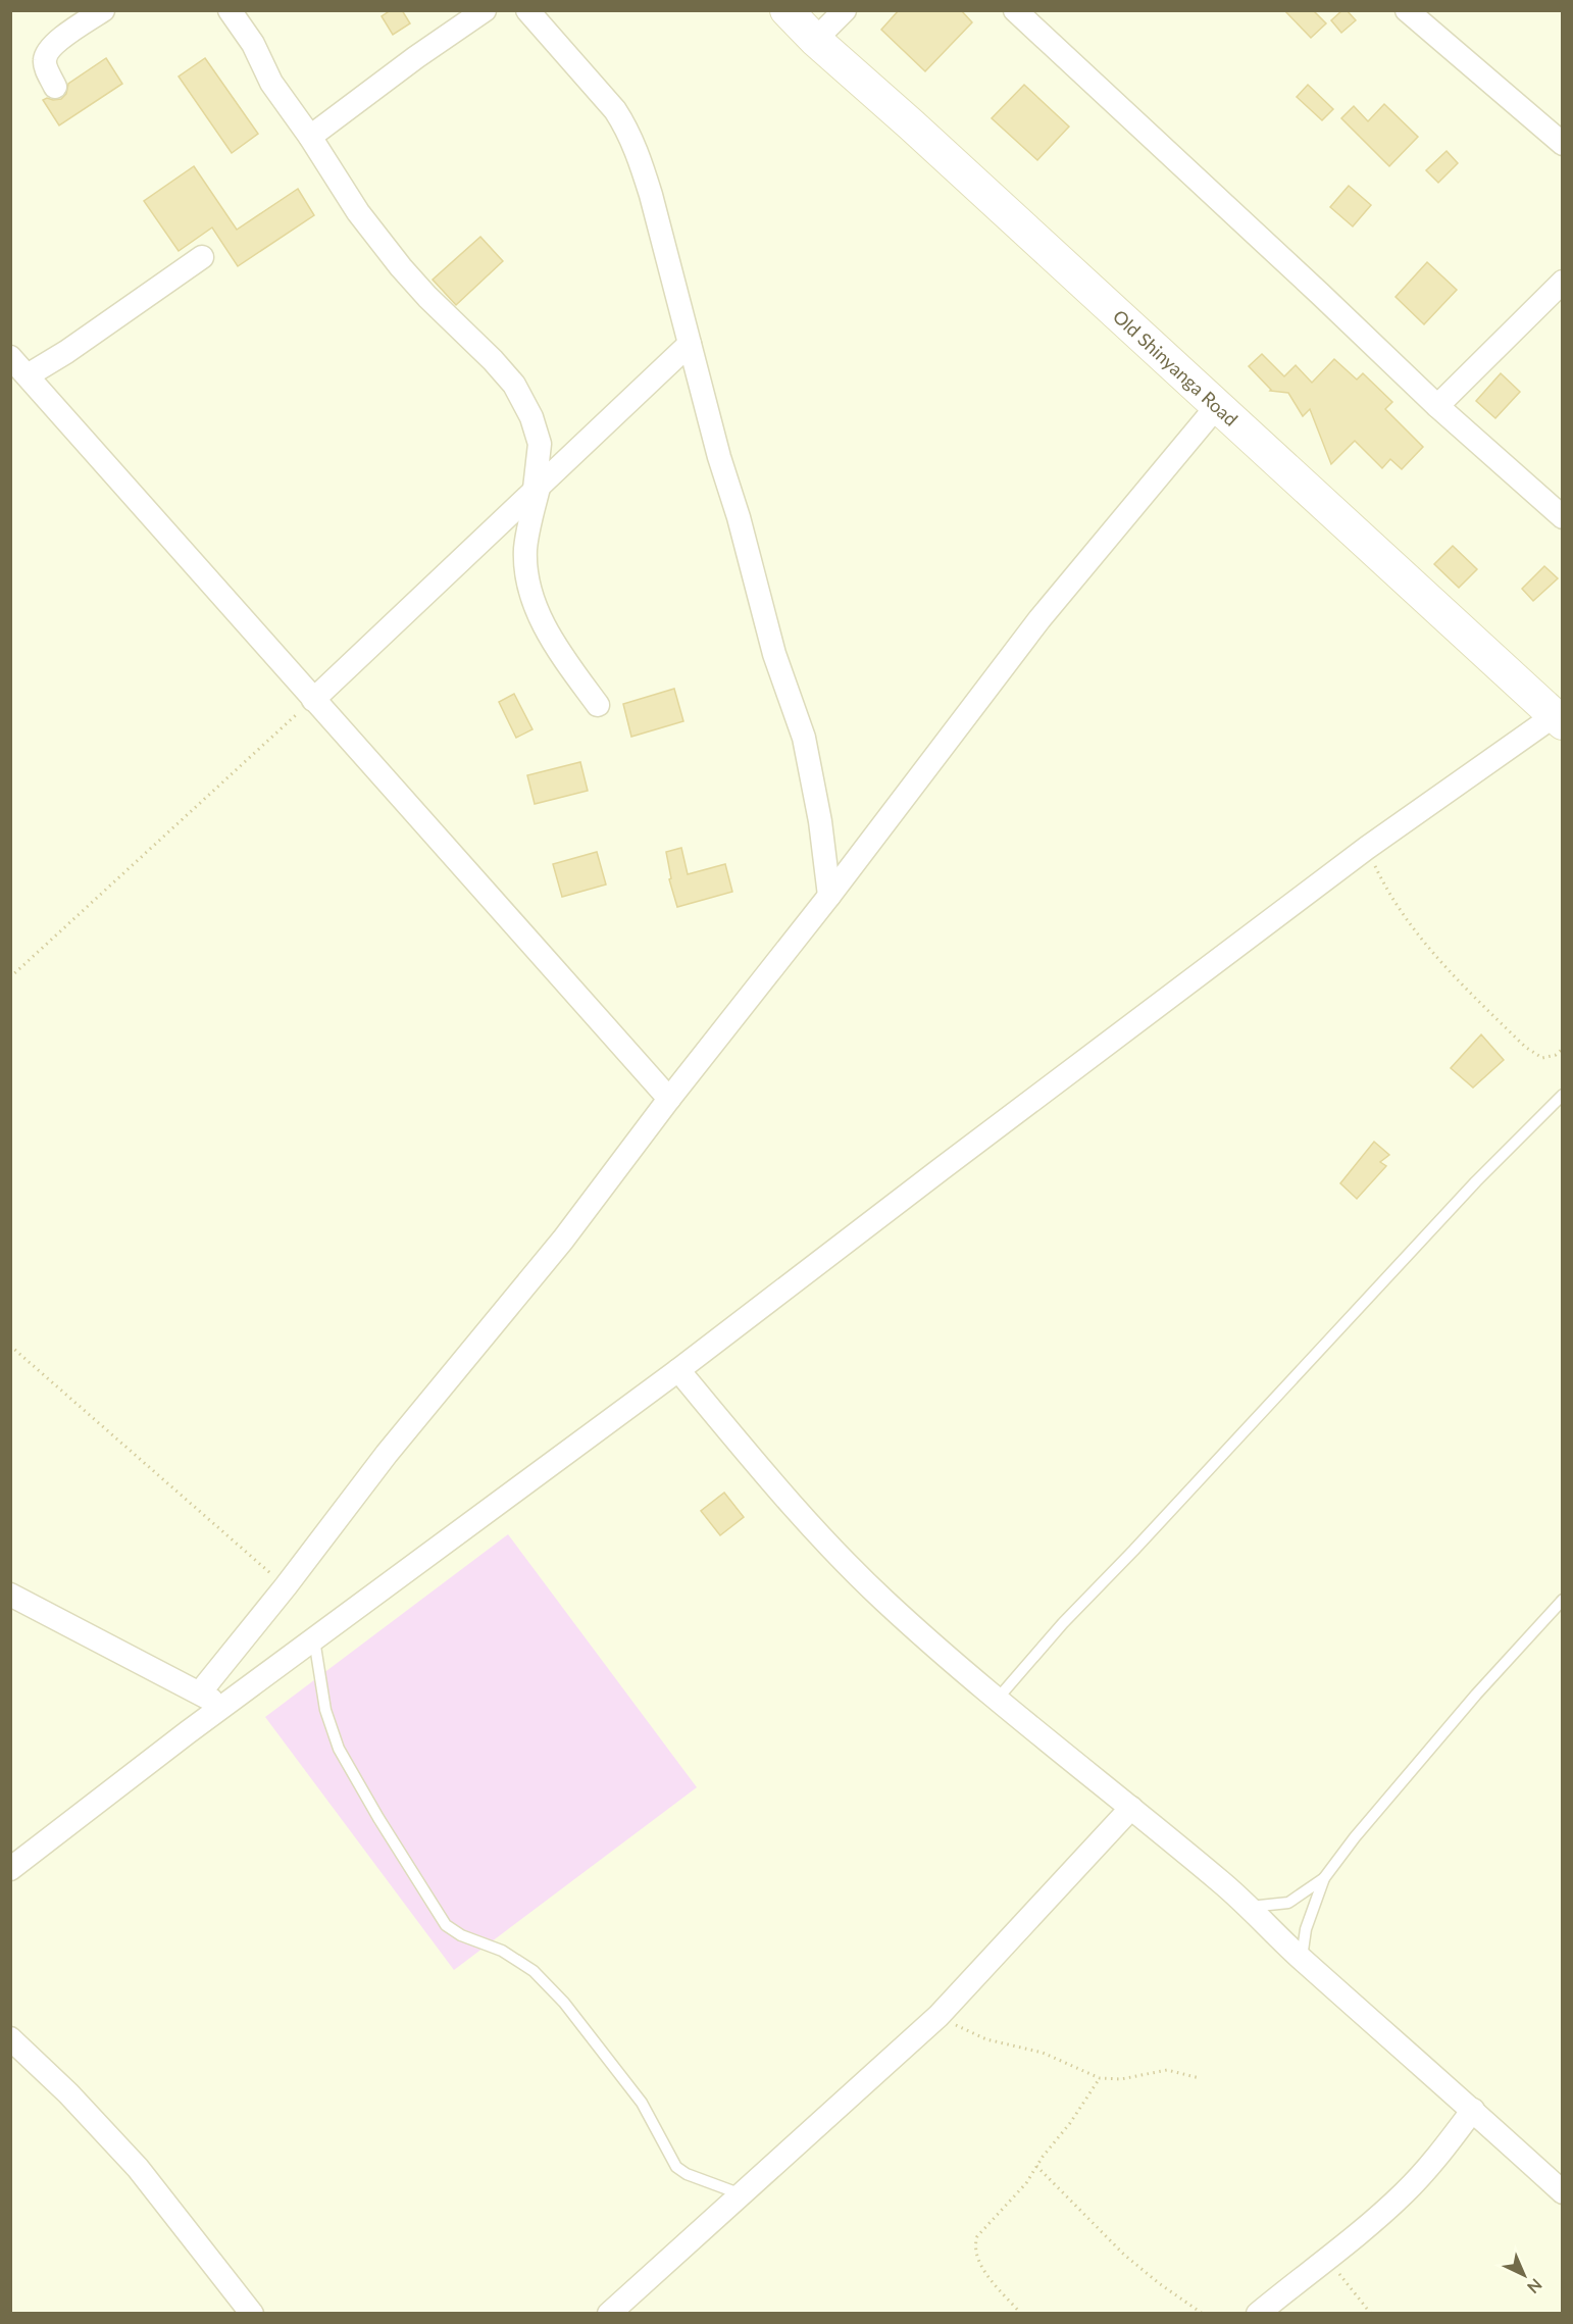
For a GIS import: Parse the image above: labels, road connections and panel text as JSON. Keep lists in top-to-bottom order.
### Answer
{
  "streets": {
    "main road": ["Old Shinyanga Road"]
  },
  "north": "bottom right"
}
